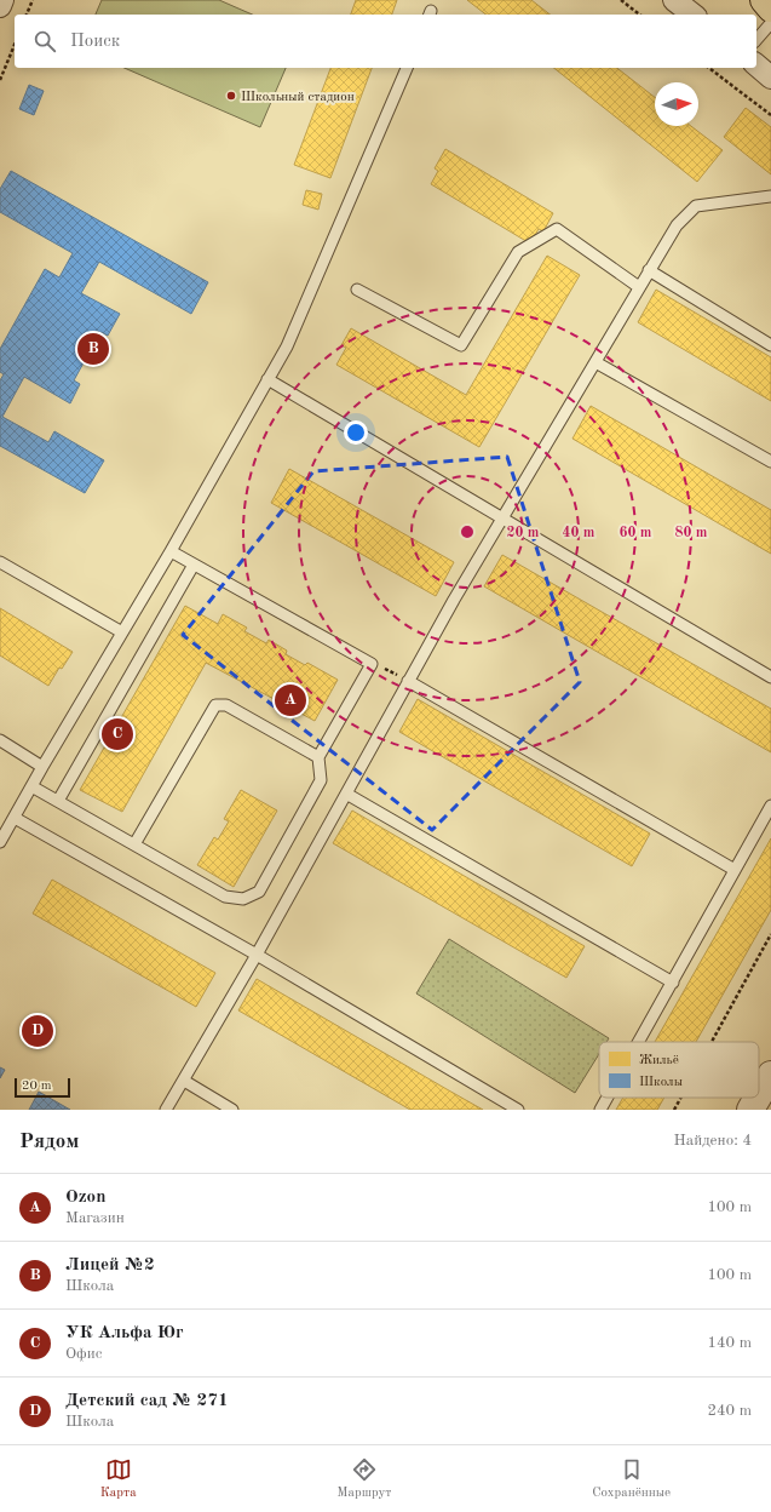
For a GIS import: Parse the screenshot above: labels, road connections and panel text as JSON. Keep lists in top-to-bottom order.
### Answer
{
  "places": ["Школьный стадион"],
  "legend": ["Жильё", "Школы"],
  "scale_bar": "20 m",
  "north": "right",
  "page": {
    "search": "Поиск",
    "pins": [
      "B",
      "A",
      "C",
      "D"
    ],
    "scale": "20 m",
    "heading": ["Рядом", "Найдено: 4"],
    "list": [
      {
        "mark": "A",
        "name": "Ozon",
        "note": "Магазин",
        "value": "100 m"
      },
      {
        "mark": "B",
        "name": "Лицей №2",
        "note": "Школа",
        "value": "100 m"
      },
      {
        "mark": "C",
        "name": "УК Альфа Юг",
        "note": "Офис",
        "value": "140 m"
      },
      {
        "mark": "D",
        "name": "Детский сад № 271",
        "note": "Школа",
        "value": "240 m"
      }
    ],
    "nav": ["Карта", "Маршрут", "Сохранённые"]
  },
  "rings": [
    "20 m",
    "40 m",
    "60 m",
    "80 m"
  ]
}
